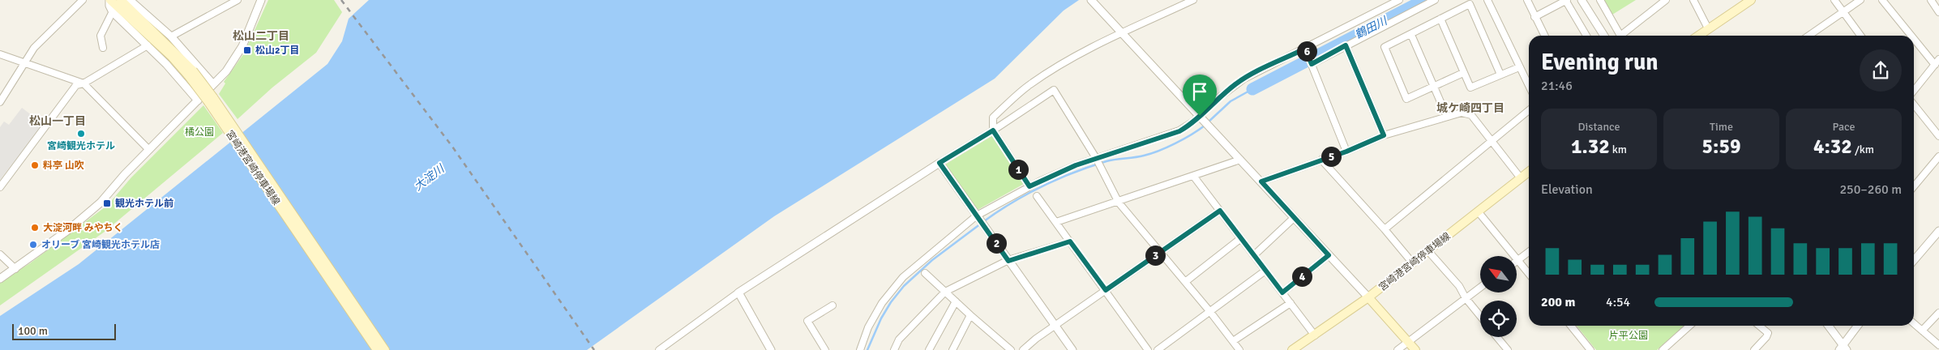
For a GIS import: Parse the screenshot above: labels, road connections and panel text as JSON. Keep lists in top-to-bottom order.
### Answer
{
  "streets": {
    "main road": ["宮崎港宮崎停車場線"]
  },
  "districts": ["松山二丁目", "城ケ崎四丁目", "松山一丁目"],
  "water": ["鶴田川", "大淀川"],
  "parks": ["橘公園", "片平公園"],
  "places": {
    "transit": ["松山2丁目", "観光ホテル前"],
    "other": [
      "宮崎観光ホテル",
      "料亭 山吹",
      "大淀河畔 みやちく",
      "オリーブ 宮崎観光ホテル店"
    ]
  },
  "scale_bar": "100 m",
  "north": "top left",
  "page": {
    "heading": ["Evening run", "21:46"],
    "pins": [
      "6",
      "5",
      "1",
      "2",
      "3",
      "4"
    ],
    "stats": [
      ["Distance", "1.32 km"],
      ["Time", "5:59"],
      ["Pace", "4:32 /km"]
    ],
    "chart": ["Elevation", "250–260 m"],
    "list": [
      {
        "name": "200 m",
        "note": "4:54"
      }
    ],
    "scale": "100 m"
  }
}
